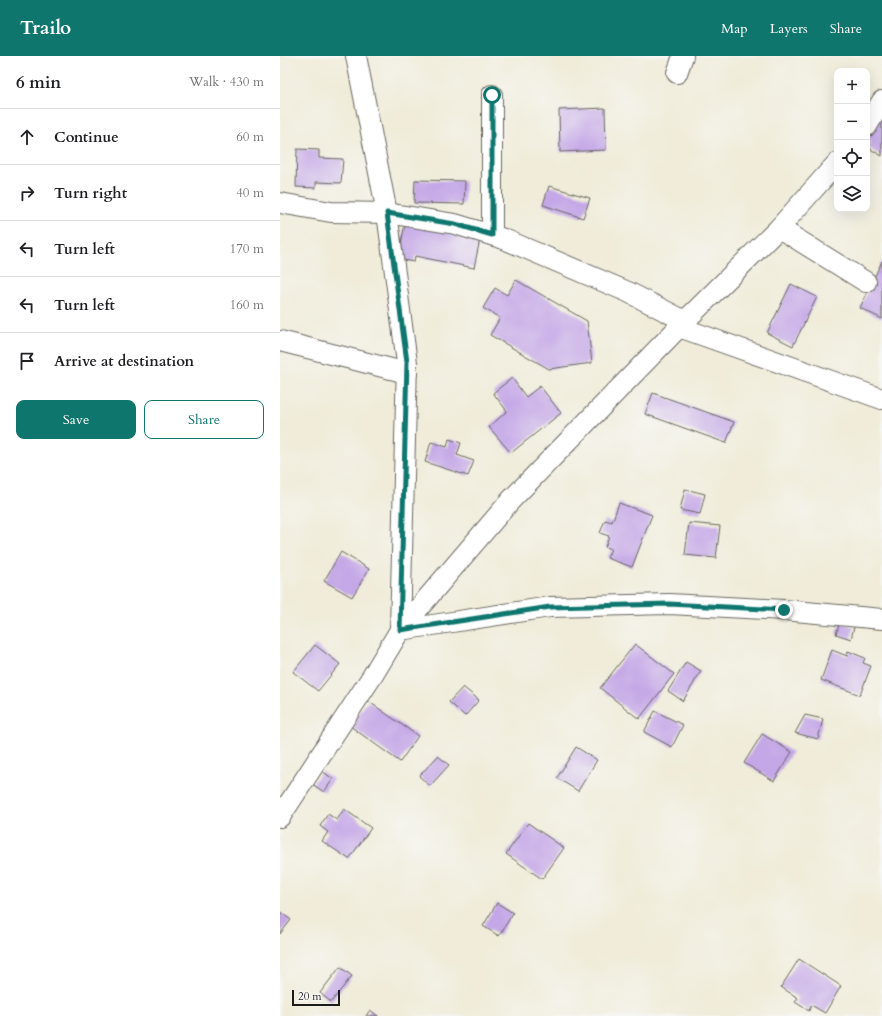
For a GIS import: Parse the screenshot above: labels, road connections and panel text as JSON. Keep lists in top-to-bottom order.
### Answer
{
  "scale_bar": "20 m",
  "page": {
    "header": "Trailo",
    "nav": ["Map", "Layers", "Share"],
    "heading": ["6 min", "Walk · 430 m"],
    "map_buttons": ["+", "−"],
    "list": [
      ["Continue", "60 m"],
      ["Turn right", "40 m"],
      ["Turn left", "170 m"],
      ["Turn left", "160 m"],
      "Arrive at destination"
    ],
    "buttons": ["Save", "Share"],
    "scale": "20 m"
  }
}
